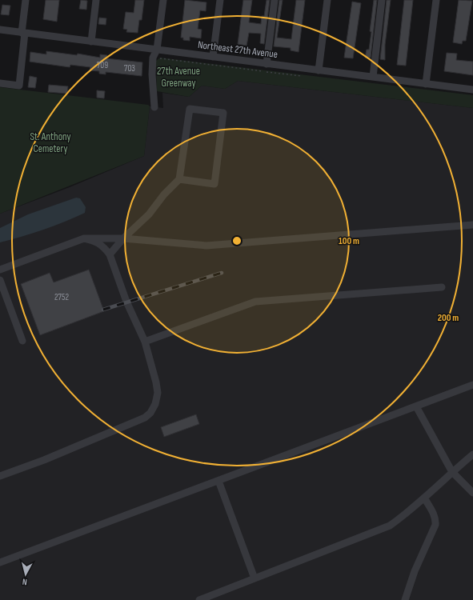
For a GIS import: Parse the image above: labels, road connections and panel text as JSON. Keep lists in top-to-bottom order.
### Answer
{
  "streets": {
    "street": ["Northeast 27th Avenue"]
  },
  "parks": ["27th Avenue Greenway", "St. Anthony Cemetery"],
  "house_numbers": ["709", "703", "2752"],
  "north": "bottom",
  "rings": ["100 m", "200 m"]
}
